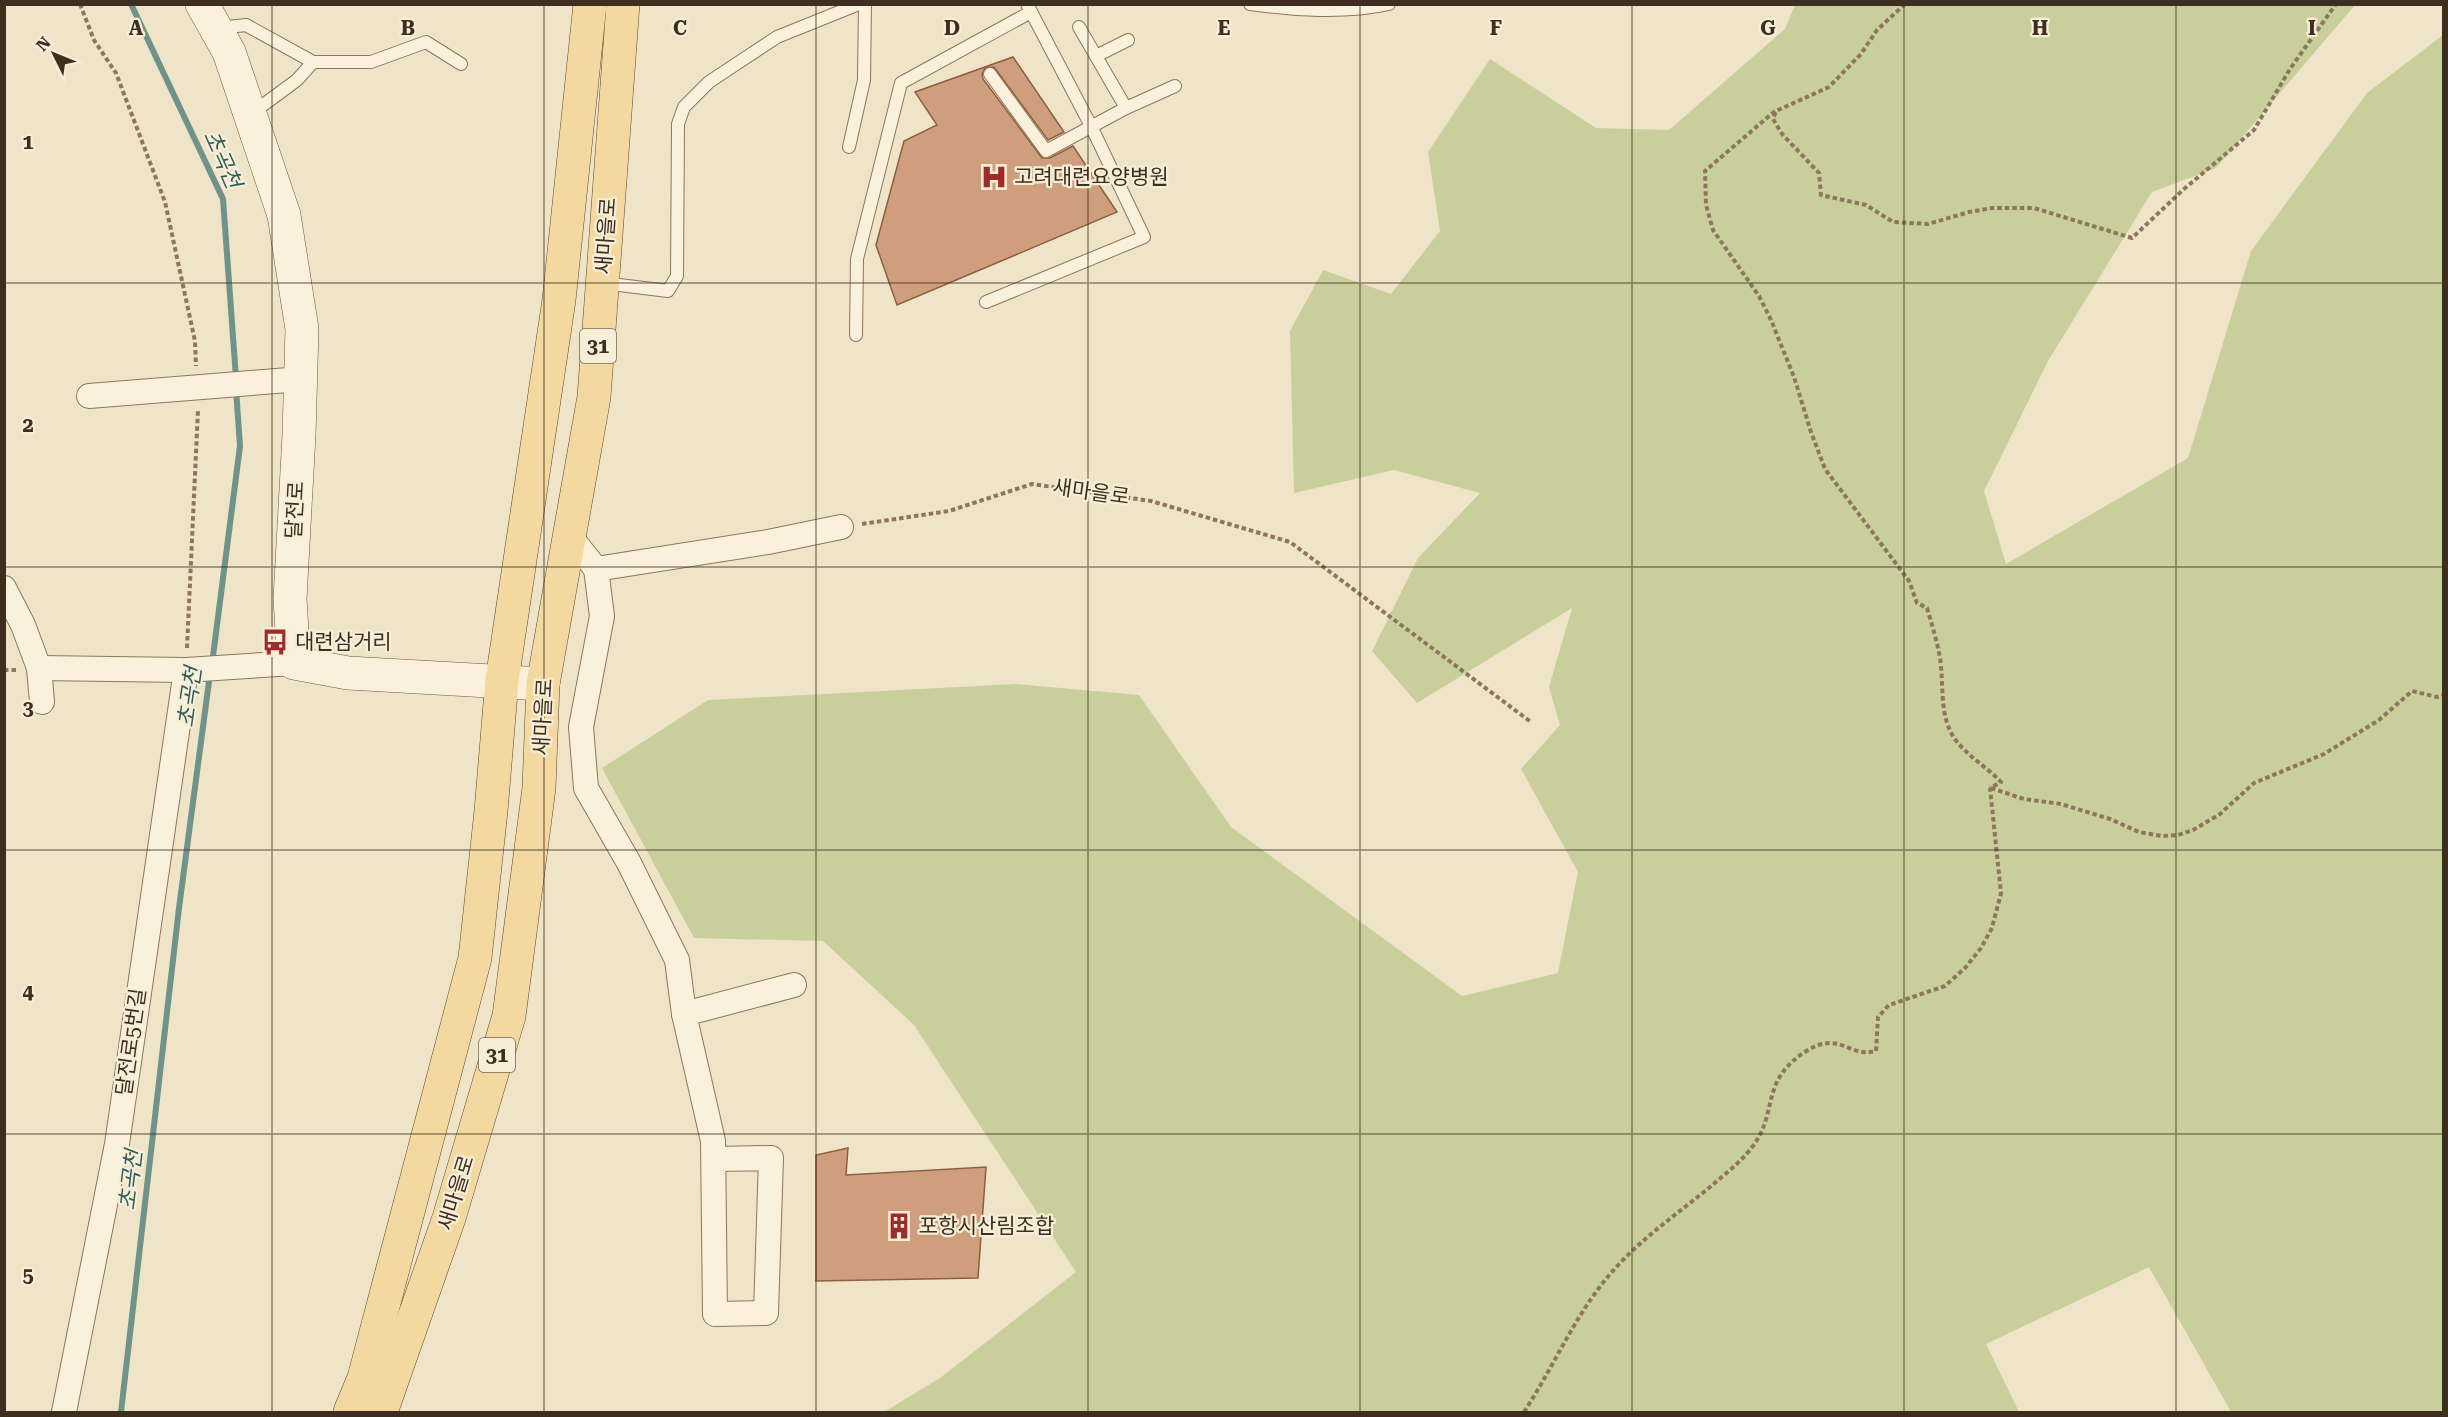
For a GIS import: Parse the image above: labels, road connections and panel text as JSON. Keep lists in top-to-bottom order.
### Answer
{
  "streets": {
    "main road": ["새마을로", "31"],
    "street": ["달전로", "달전로5번길"]
  },
  "water": ["초곡천"],
  "places": {
    "hospital": ["고려대련요양병원"],
    "bus stop": ["대련삼거리"],
    "building": ["포항시산림조합"]
  },
  "north": "top left",
  "grid": {
    "columns": [
      "A",
      "B",
      "C",
      "D",
      "E",
      "F",
      "G",
      "H",
      "I"
    ],
    "rows": [
      "1",
      "2",
      "3",
      "4",
      "5"
    ]
  }
}
